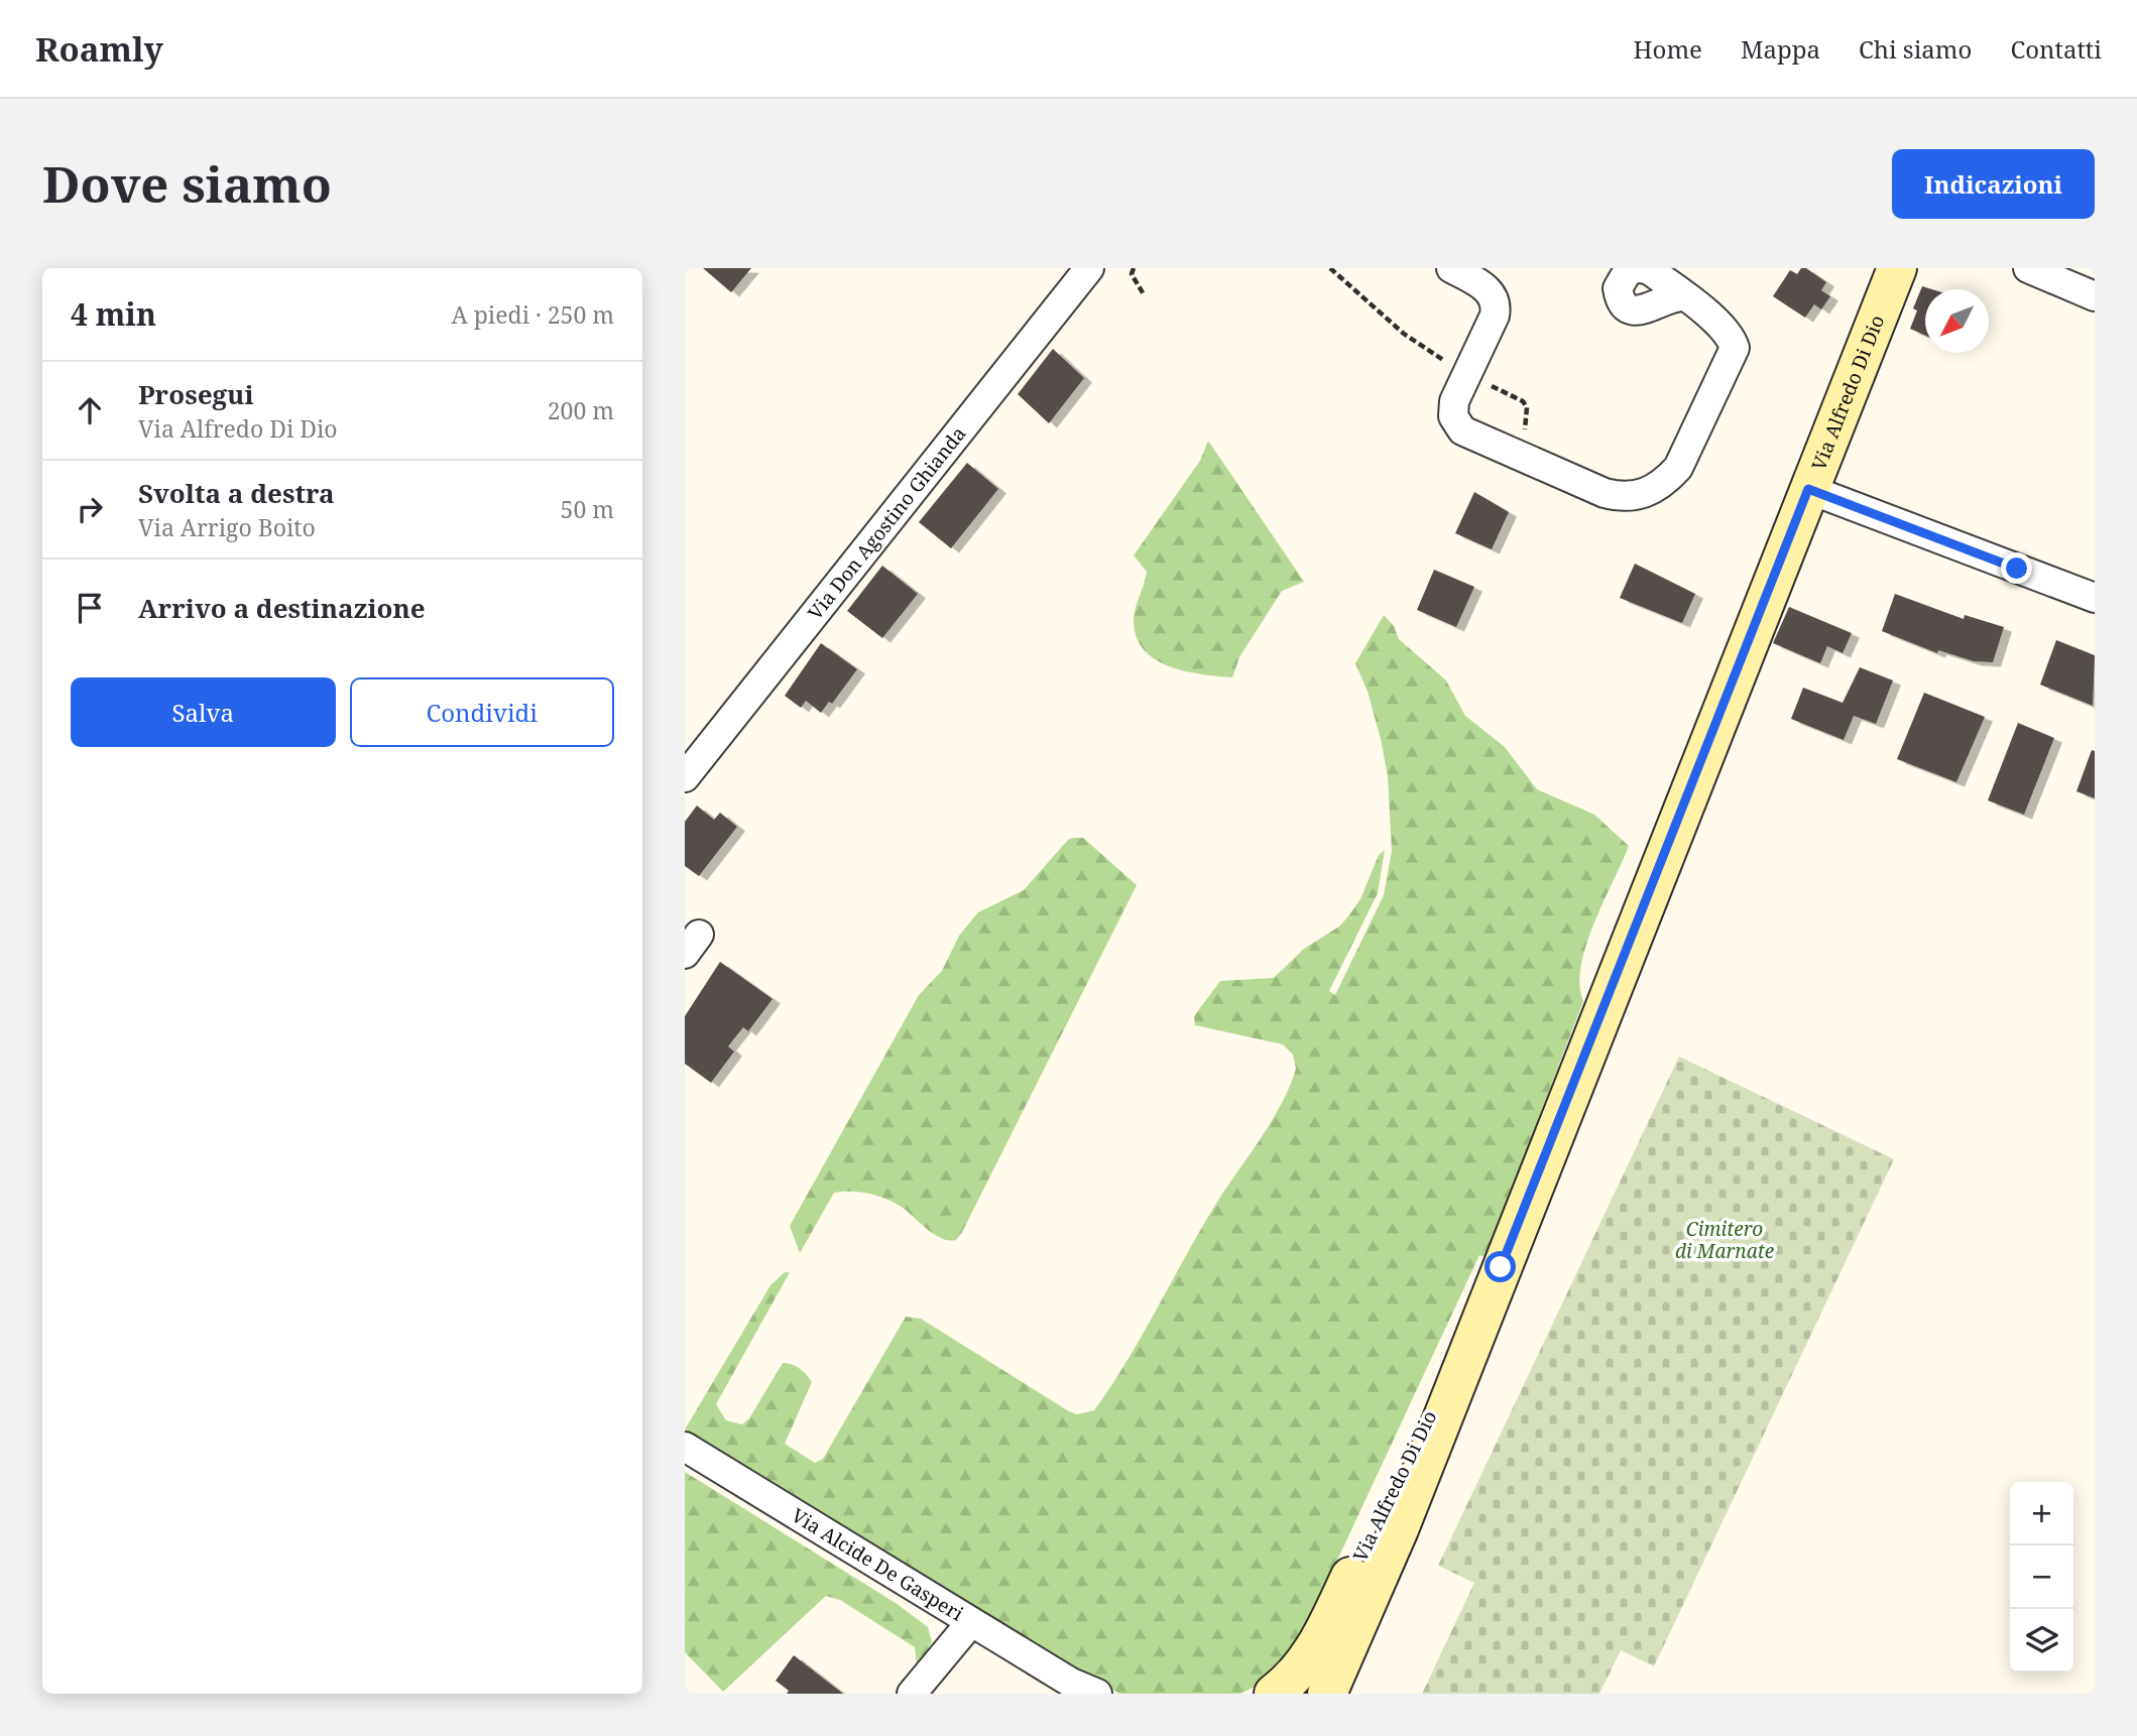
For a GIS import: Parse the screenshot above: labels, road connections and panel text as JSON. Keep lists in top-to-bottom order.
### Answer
{
  "streets": {
    "main road": ["Via Alfredo Di Dio"],
    "street": ["Via Don Agostino Ghianda", "Via Alcide De Gasperi"]
  },
  "parks": ["Cimitero di Marnate"],
  "north": "bottom left",
  "page": {
    "header": "Roamly",
    "nav": [
      "Home",
      "Mappa",
      "Chi siamo",
      "Contatti"
    ],
    "buttons": [
      "Indicazioni",
      ["Salva", "Condividi"]
    ],
    "title": "Dove siamo",
    "heading": ["4 min", "A piedi · 250 m"],
    "list": [
      ["Prosegui", "Via Alfredo Di Dio", "200 m"],
      ["Svolta a destra", "Via Arrigo Boito", "50 m"],
      "Arrivo a destinazione"
    ],
    "map_buttons": ["+", "−"]
  }
}
